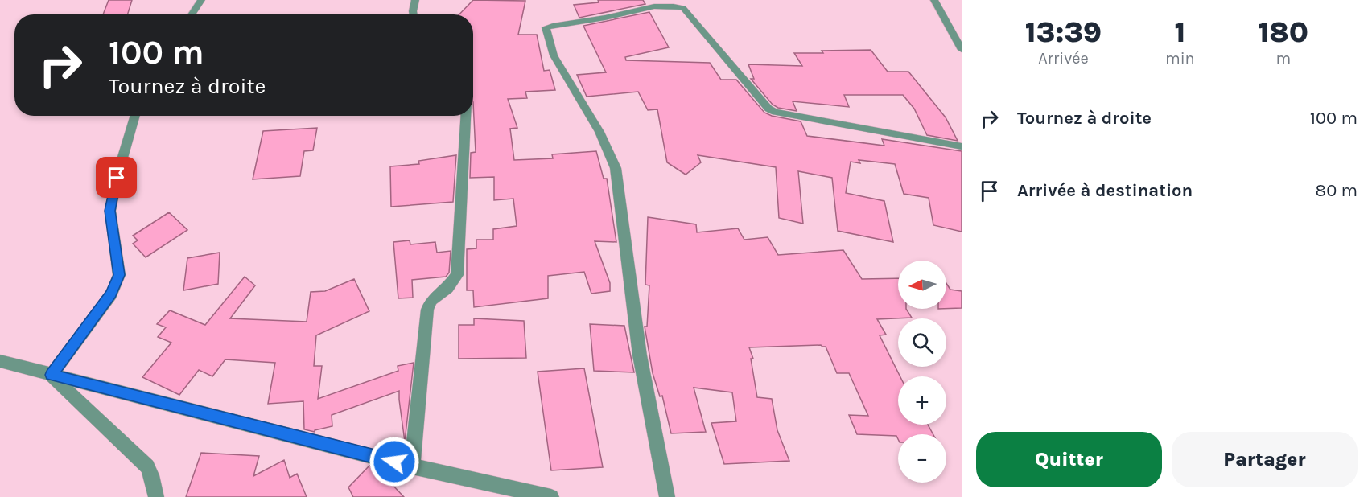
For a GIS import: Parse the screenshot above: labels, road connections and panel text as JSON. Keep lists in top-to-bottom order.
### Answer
{
  "north": "left",
  "page": {
    "eta": [
      "13:39",
      "Arrivée",
      "1",
      "min",
      "180",
      "m"
    ],
    "turn": ["100 m", "Tournez à droite"],
    "list": [
      {
        "name": "Tournez à droite",
        "value": "100 m"
      },
      {
        "name": "Arrivée à destination",
        "value": "80 m"
      }
    ],
    "map_buttons": ["+", "−"],
    "buttons": ["Quitter", "Partager"]
  }
}
